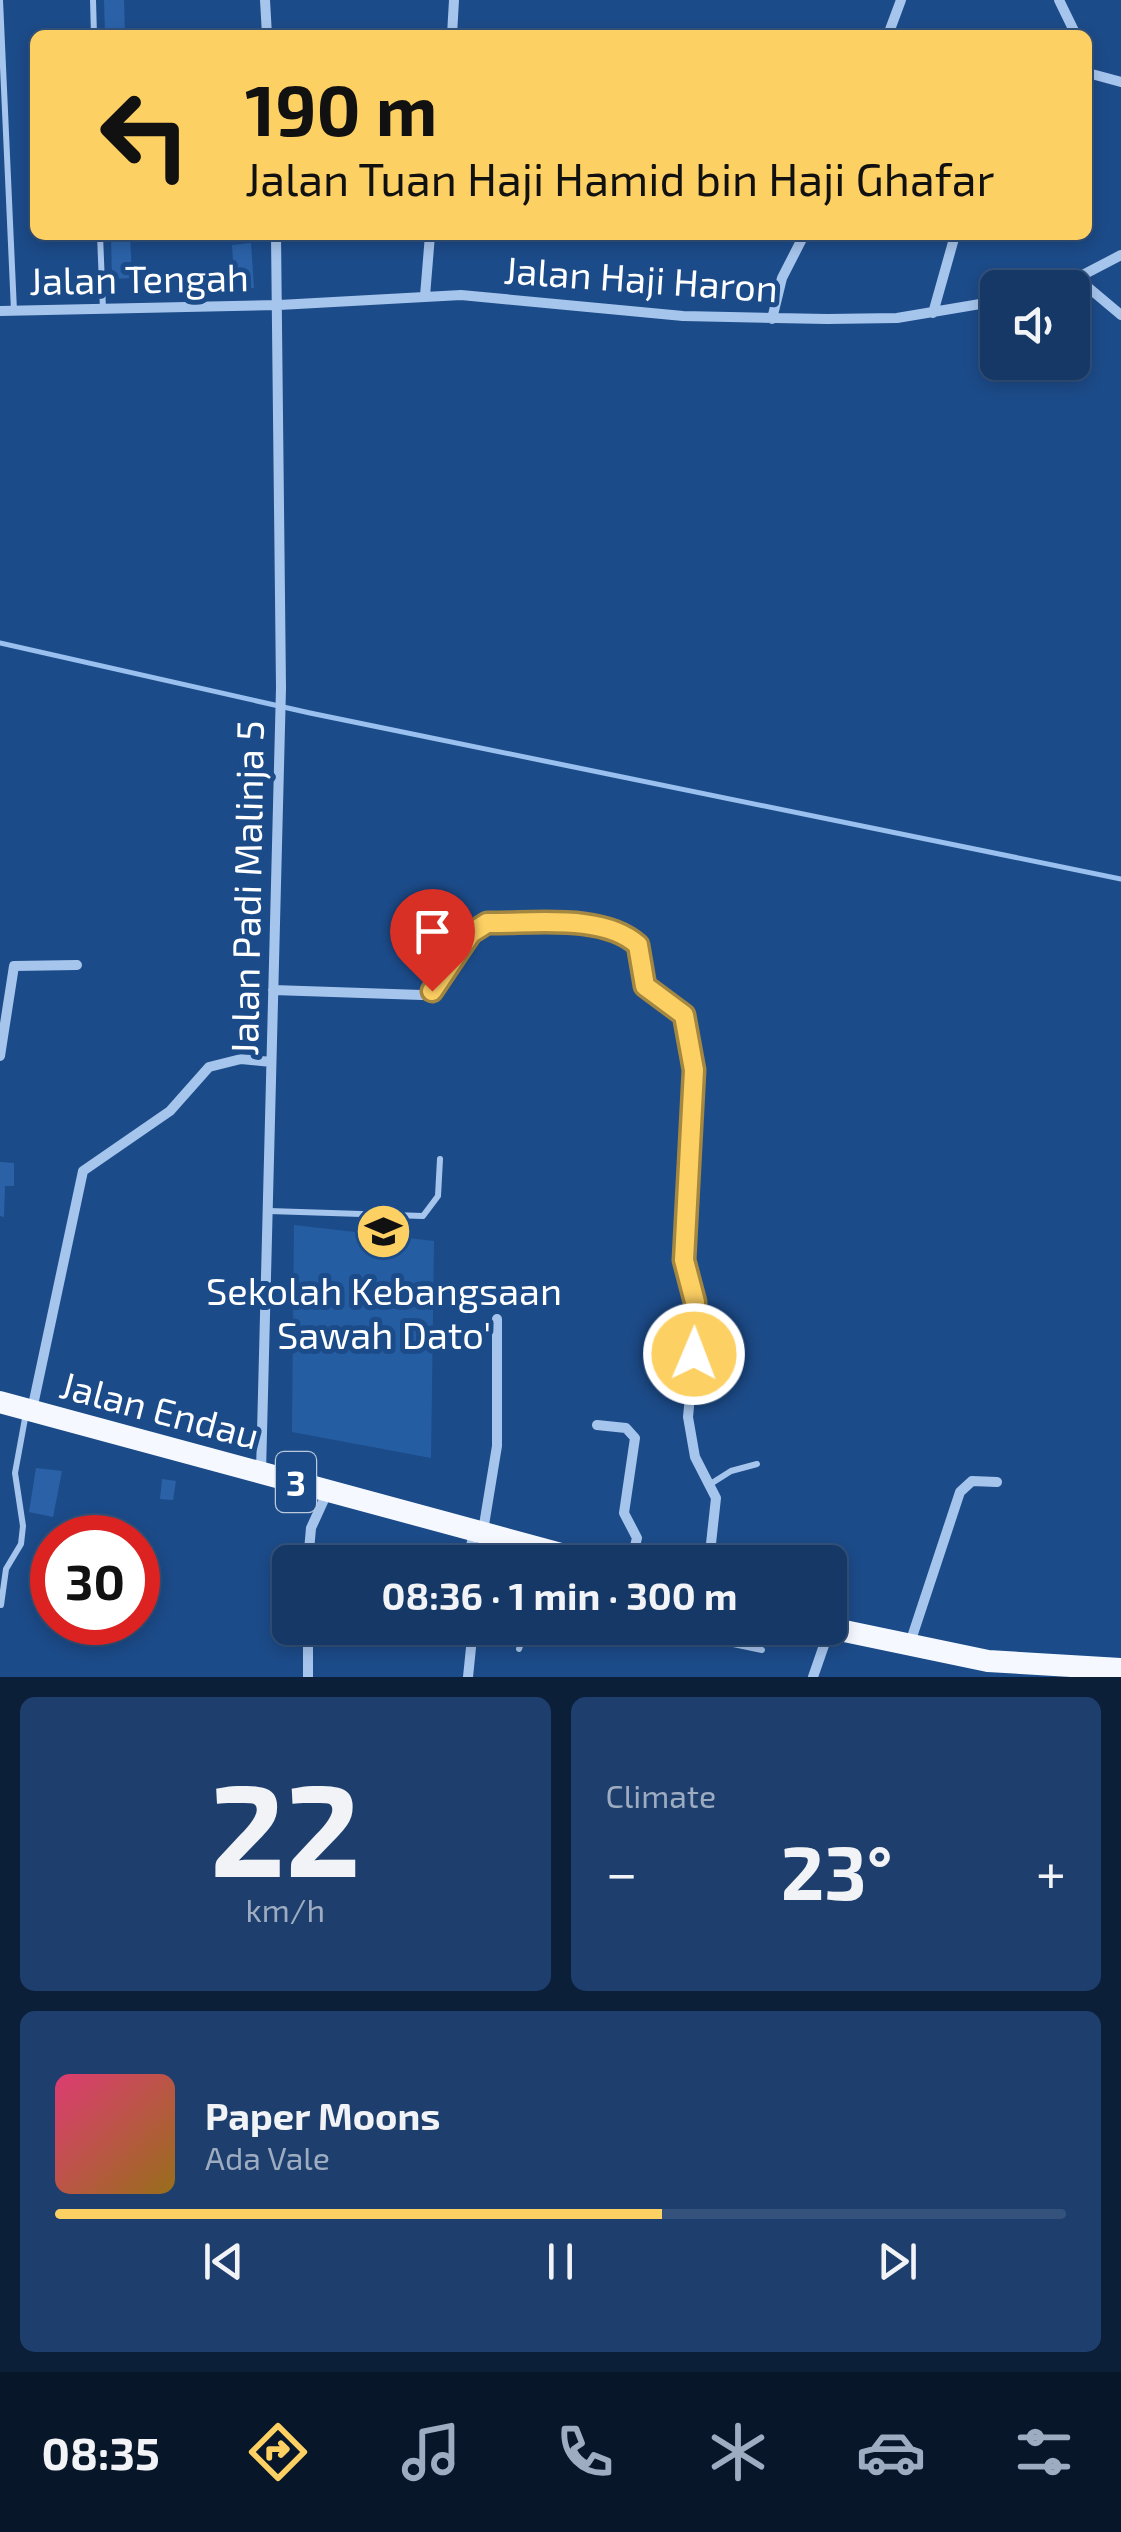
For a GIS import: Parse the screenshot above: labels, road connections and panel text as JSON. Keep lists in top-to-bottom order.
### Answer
{
  "streets": {
    "highway": ["Jalan Endau", "3"],
    "street": ["Jalan Tengah", "Jalan Haji Haron", "Jalan Padi Malinja 5"]
  },
  "crossings": [
    ["Jalan Tengah", "Jalan Haji Haron"],
    ["Jalan Tengah", "Jalan Padi Malinja 5"],
    ["Jalan Haji Haron", "Jalan Padi Malinja 5"],
    ["Jalan Padi Malinja 5", "Jalan Endau"]
  ],
  "places": {
    "school or university": ["Sekolah Kebangsaan Sawah Dato'"]
  },
  "page": {
    "turn": ["190 m", "Jalan Tuan Haji Hamid bin Haji Ghafar"],
    "limit": "30",
    "trip": "08:36 · 1 min · 300 m",
    "tile": [
      ["22", "km/h"],
      "Climate"
    ],
    "heat": ["−", "23°", "+"],
    "song": ["Paper Moons", "Ada Vale"],
    "tabs": "08:35"
  }
}
